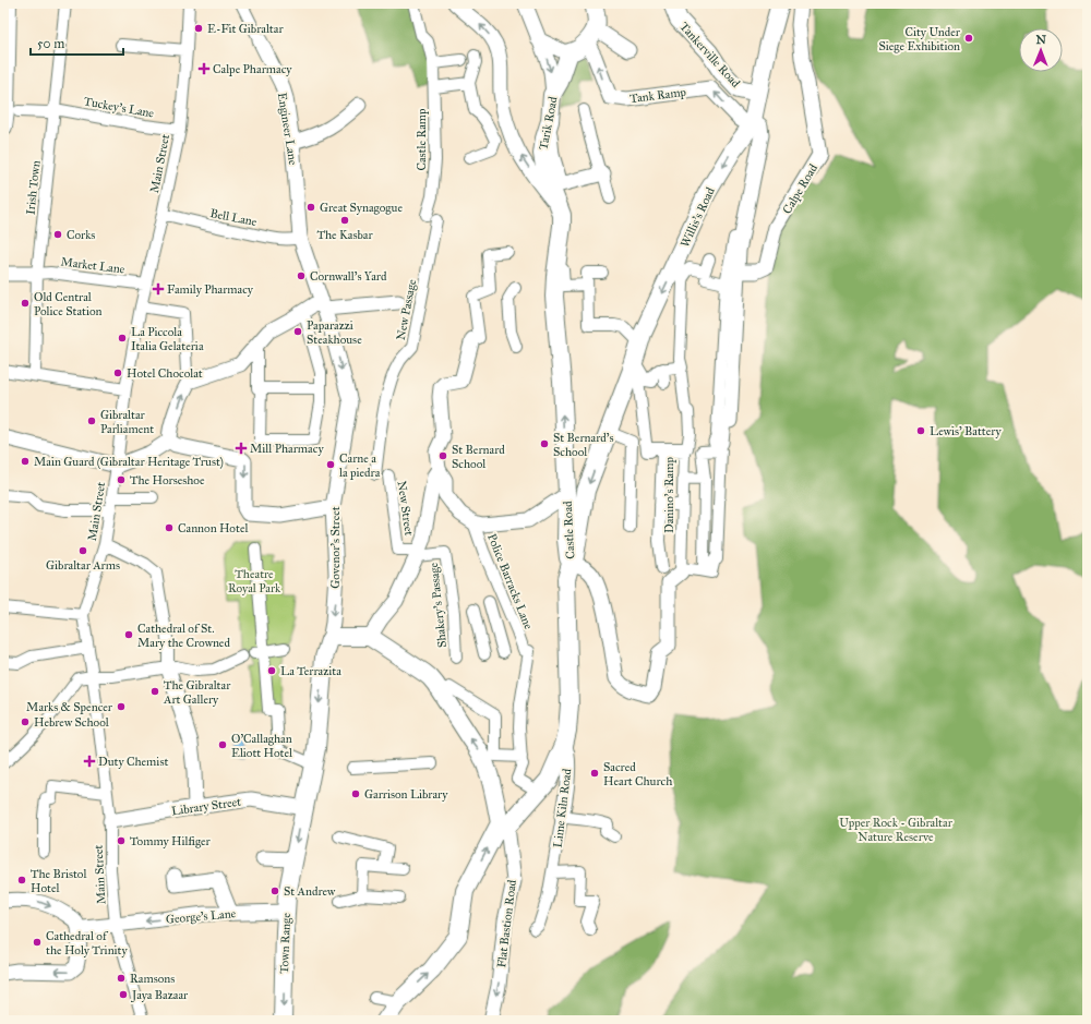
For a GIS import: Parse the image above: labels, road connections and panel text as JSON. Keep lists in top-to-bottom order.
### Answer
{
  "streets": {
    "street": [
      "Tankerville Road",
      "Tank Ramp",
      "Tuckey's Lane",
      "Tarik Road",
      "Engineer Lane",
      "Castle Ramp",
      "Main Street",
      "Irish Town",
      "Calpe Road",
      "Bell Lane",
      "Willis’s Road",
      "Market Lane",
      "New Passage",
      "Danino's Ramp",
      "New Street",
      "Castle Road",
      "Govenor's Street",
      "Police Barracks Lane",
      "Shakery's Passage",
      "Library Street",
      "Lime Kiln Road",
      "George's Lane",
      "Flat Bastion Road",
      "Town Range"
    ]
  },
  "crossings": [
    ["Tankerville Road", "Willis’s Road"],
    ["Tank Ramp", "Willis’s Road"],
    ["Tuckey's Lane", "Main Street"],
    ["Tuckey's Lane", "Irish Town"],
    ["Tarik Road", "Castle Road"],
    ["Engineer Lane", "Bell Lane"],
    ["Engineer Lane", "Govenor's Street"],
    ["Castle Ramp", "New Passage"],
    ["Main Street", "Bell Lane"],
    ["Main Street", "Market Lane"],
    ["Main Street", "Library Street"],
    ["Main Street", "George's Lane"],
    ["Irish Town", "Market Lane"],
    ["Willis’s Road", "Danino's Ramp"],
    ["Willis’s Road", "Castle Road"],
    ["New Street", "Shakery's Passage"],
    ["Castle Road", "Lime Kiln Road"],
    ["Castle Road", "Flat Bastion Road"],
    ["Govenor's Street", "Library Street"],
    ["Govenor's Street", "Town Range"],
    ["George's Lane", "Town Range"]
  ],
  "one_way": ["George's Lane", "Flat Bastion Road", "Town Range"],
  "parks": ["Theatre Royal Park", "Upper Rock - Gibraltar Nature Reserve"],
  "places": {
    "other": [
      "E-Fit Gibraltar",
      "City Under Siege Exhibition",
      "Great Synagogue",
      "The Kasbar",
      "Corks",
      "Cornwall's Yard",
      "Old Central Police Station",
      "Paparazzi Steakhouse",
      "La Piccola Italia Gelateria",
      "Hotel Chocolat",
      "Gibraltar Parliament",
      "Lewis' Battery",
      "St Bernard's School",
      "St Bernard School",
      "Main Guard (Gibraltar Heritage Trust)",
      "Carne a la piedra",
      "The Horseshoe",
      "Cannon Hotel",
      "Gibraltar Arms",
      "Cathedral of St. Mary the Crowned",
      "La Terrazita",
      "The Gibraltar Art Gallery",
      "Marks & Spencer",
      "Hebrew School",
      "O'Callaghan Eliott Hotel",
      "Sacred Heart Church",
      "Garrison Library",
      "Tommy Hilfiger",
      "The Bristol Hotel",
      "St Andrew",
      "Cathedral of the Holy Trinity",
      "Ramsons",
      "Jaya Bazaar"
    ],
    "health": [
      "Calpe Pharmacy",
      "Family Pharmacy",
      "Mill Pharmacy",
      "Duty Chemist"
    ]
  },
  "scale_bar": "50 m",
  "north": "top"
}
